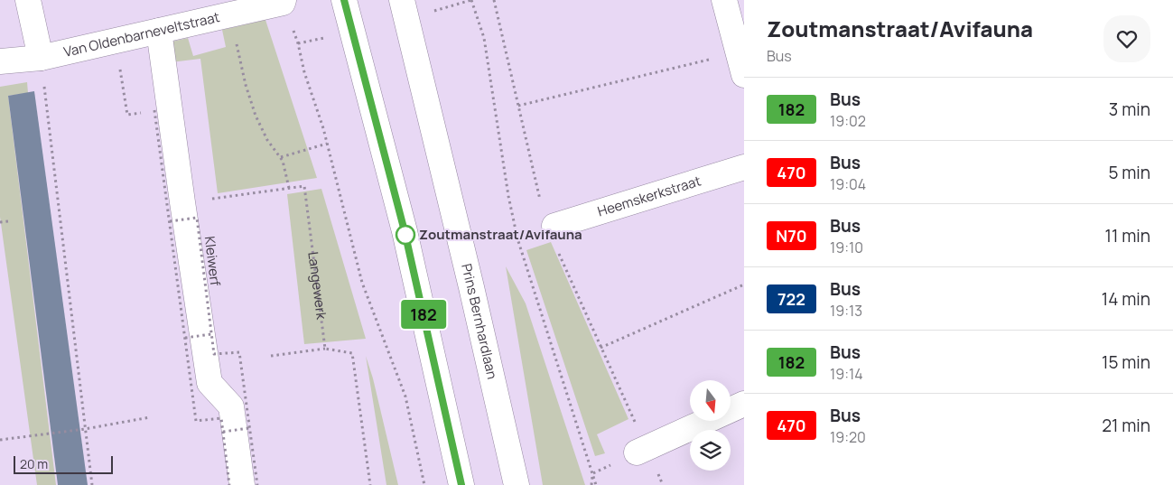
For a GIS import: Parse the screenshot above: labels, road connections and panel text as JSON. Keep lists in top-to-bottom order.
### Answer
{
  "streets": {
    "street": ["Van Oldenbarneveltstraat", "Heemskerkstraat", "Prins Bernhardlaan"],
    "path": ["Kleiwerf", "Langewerk"]
  },
  "crossings": [
    ["Kleiwerf", "Langewerk"]
  ],
  "places": ["Zoutmanstraat/Avifauna"],
  "lines": ["bus line 182"],
  "scale_bar": "20 m",
  "north": "bottom",
  "page": {
    "on_map": "182",
    "heading": ["Zoutmanstraat/Avifauna", "Bus"],
    "list": [
      {
        "mark": "182",
        "name": "Bus",
        "note": "19:02",
        "value": "3 min"
      },
      {
        "mark": "470",
        "name": "Bus",
        "note": "19:04",
        "value": "5 min"
      },
      {
        "mark": "N70",
        "name": "Bus",
        "note": "19:10",
        "value": "11 min"
      },
      {
        "mark": "722",
        "name": "Bus",
        "note": "19:13",
        "value": "14 min"
      },
      {
        "mark": "182",
        "name": "Bus",
        "note": "19:14",
        "value": "15 min"
      },
      {
        "mark": "470",
        "name": "Bus",
        "note": "19:20",
        "value": "21 min"
      }
    ],
    "scale": "20 m"
  }
}
